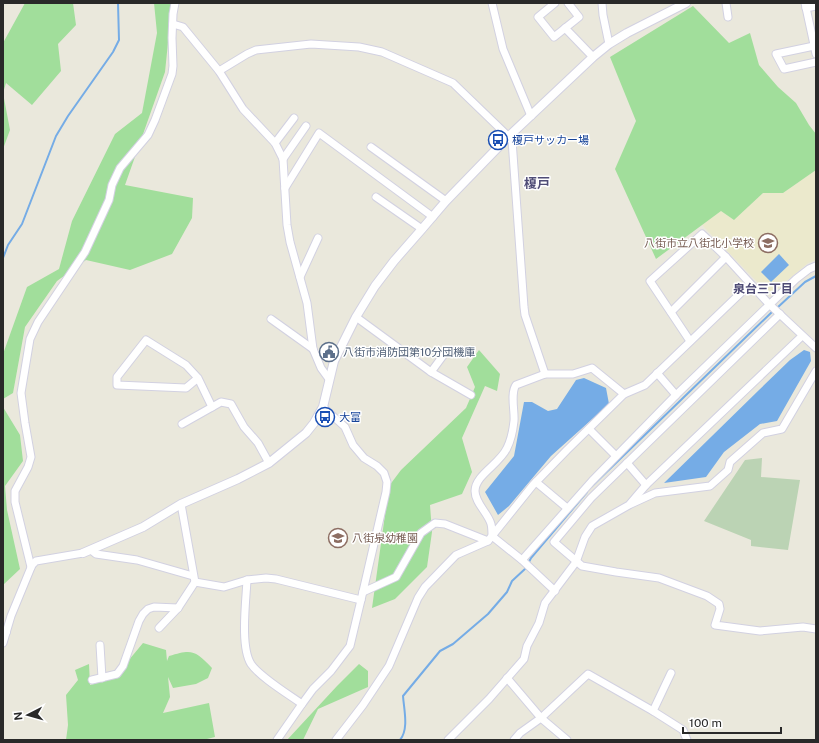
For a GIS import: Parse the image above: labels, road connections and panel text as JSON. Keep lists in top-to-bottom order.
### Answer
{
  "districts": ["榎戸", "泉台三丁目"],
  "places": {
    "bus stop": ["榎戸サッカー場", "大富"],
    "school or university": ["八街市立八街北小学校", "八街泉幼稚園"],
    "public building": ["八街市消防団第10分団機庫"]
  },
  "scale_bar": "100 m",
  "north": "left"
}
